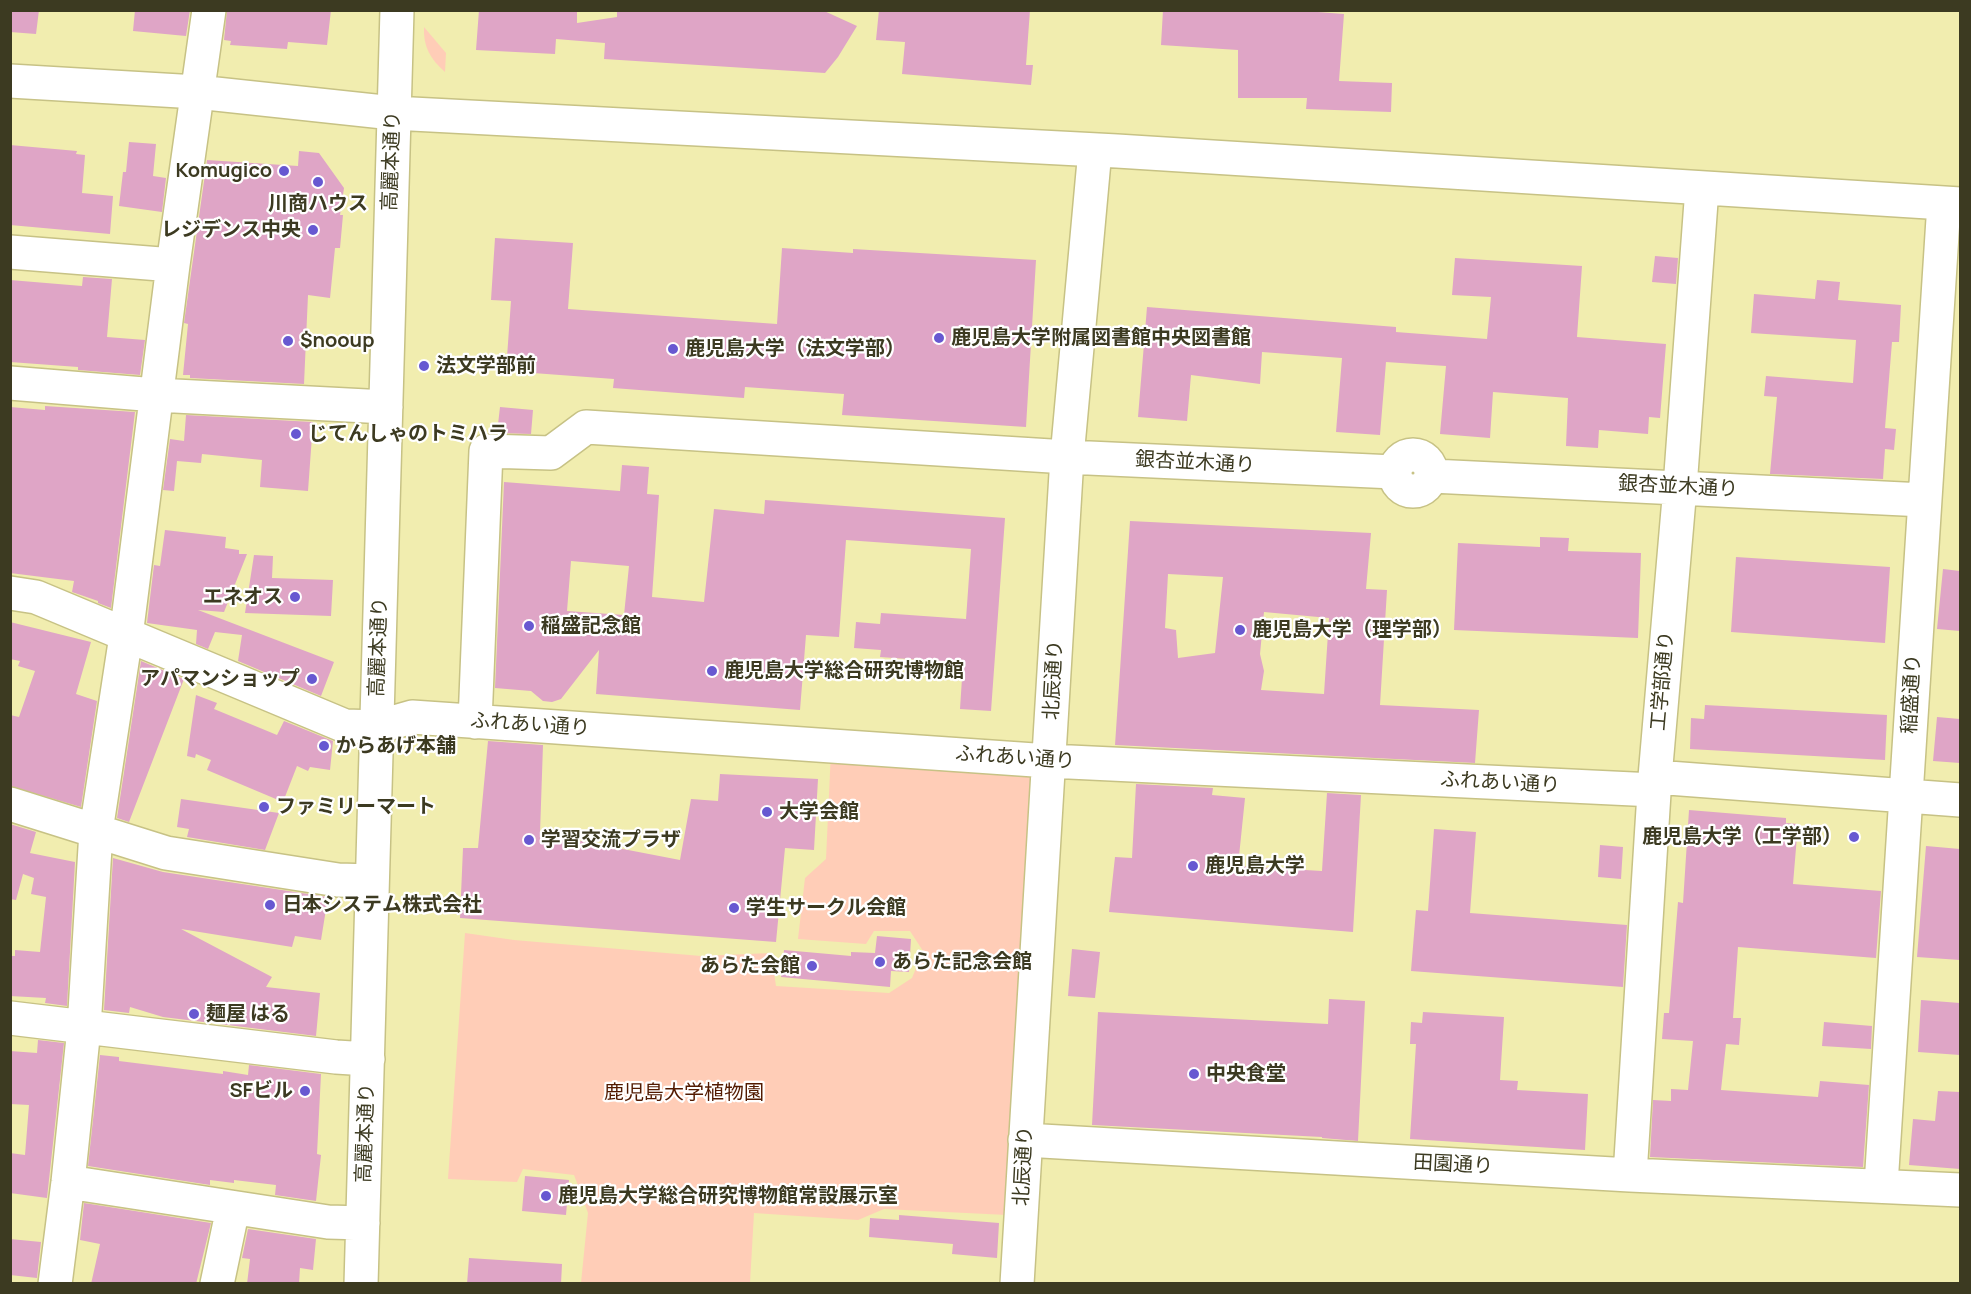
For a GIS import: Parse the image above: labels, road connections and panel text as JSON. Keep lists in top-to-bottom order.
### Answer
{
  "streets": {
    "street": [
      "高麗本通り",
      "銀杏並木通り",
      "北辰通り",
      "工学部通り",
      "稲盛通り",
      "ふれあい通り",
      "田園通り"
    ]
  },
  "crossings": [
    ["高麗本通り", "ふれあい通り"],
    ["銀杏並木通り", "北辰通り"],
    ["銀杏並木通り", "工学部通り"],
    ["銀杏並木通り", "稲盛通り"],
    ["銀杏並木通り", "ふれあい通り"],
    ["北辰通り", "ふれあい通り"],
    ["北辰通り", "田園通り"],
    ["工学部通り", "ふれあい通り"],
    ["工学部通り", "田園通り"],
    ["稲盛通り", "ふれあい通り"],
    ["稲盛通り", "田園通り"]
  ],
  "parks": ["鹿児島大学植物園"],
  "places": [
    "Komugico",
    "川商ハウス",
    "レジデンス中央",
    "鹿児島大学附属図書館中央図書館",
    "$nooup",
    "鹿児島大学（法文学部）",
    "法文学部前",
    "じてんしゃのトミハラ",
    "エネオス",
    "稲盛記念館",
    "鹿児島大学（理学部）",
    "鹿児島大学総合研究博物館",
    "アパマンショップ",
    "からあげ本舗",
    "ファミリーマート",
    "大学会館",
    "鹿児島大学（工学部）",
    "学習交流プラザ",
    "鹿児島大学",
    "日本システム株式会社",
    "学生サークル会館",
    "あらた記念会館",
    "あらた会館",
    "麺屋 はる",
    "中央食堂",
    "SFビル",
    "鹿児島大学総合研究博物館常設展示室"
  ]
}
